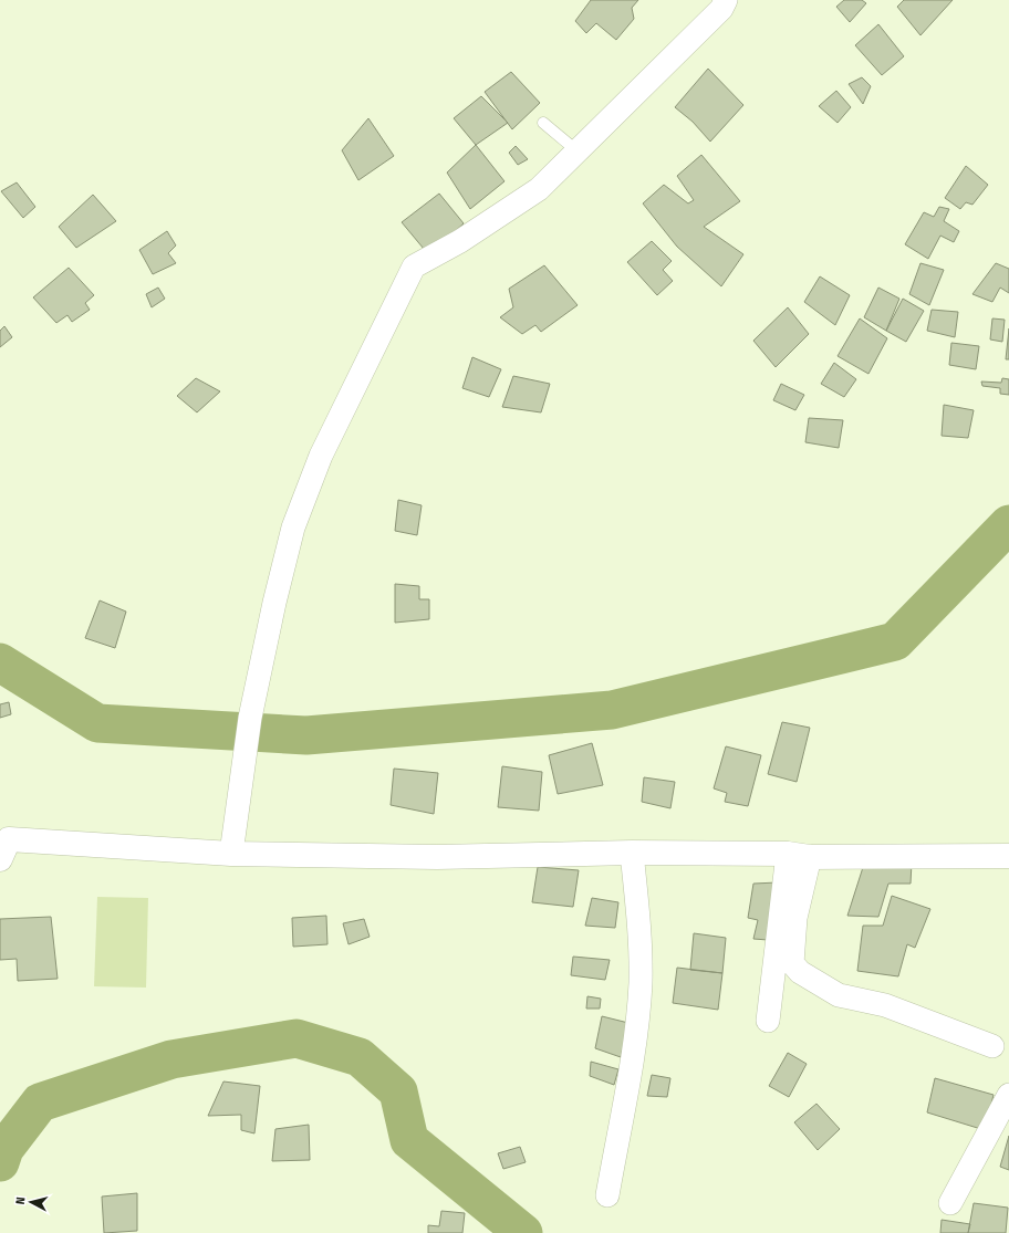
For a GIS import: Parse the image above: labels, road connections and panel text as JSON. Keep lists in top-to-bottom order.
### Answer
{
  "north": "left"
}
